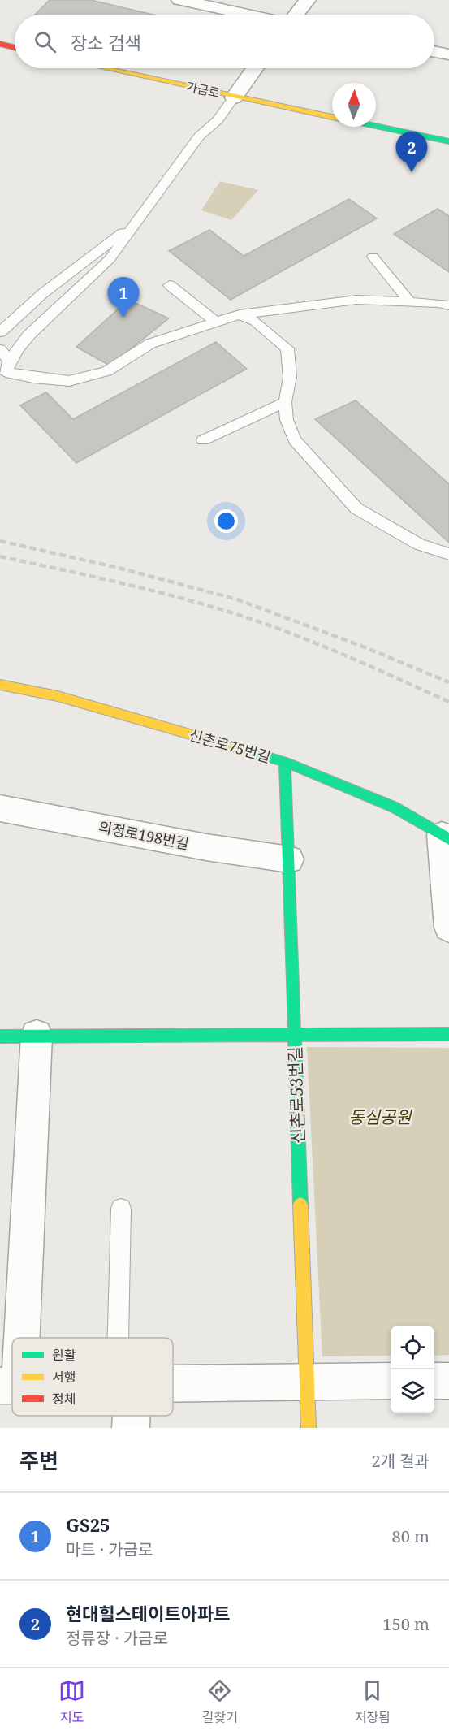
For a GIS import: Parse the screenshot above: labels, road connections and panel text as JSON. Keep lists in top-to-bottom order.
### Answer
{
  "streets": {
    "street": [
      "가금로",
      "신촌로75번길",
      "의정로198번길",
      "신촌로53번길"
    ]
  },
  "crossings": [
    ["신촌로75번길", "신촌로53번길"],
    ["의정로198번길", "신촌로53번길"]
  ],
  "parks": ["동심공원"],
  "legend": ["원활", "서행", "정체"],
  "north": "top",
  "page": {
    "search": "장소 검색",
    "pins": ["2", "1"],
    "heading": ["주변", "2개 결과"],
    "list": [
      {
        "mark": "1",
        "name": "GS25",
        "note": "마트 · 가금로",
        "value": "80 m"
      },
      {
        "mark": "2",
        "name": "현대힐스테이트아파트",
        "note": "정류장 · 가금로",
        "value": "150 m"
      }
    ],
    "nav": ["지도", "길찾기", "저장됨"]
  }
}
